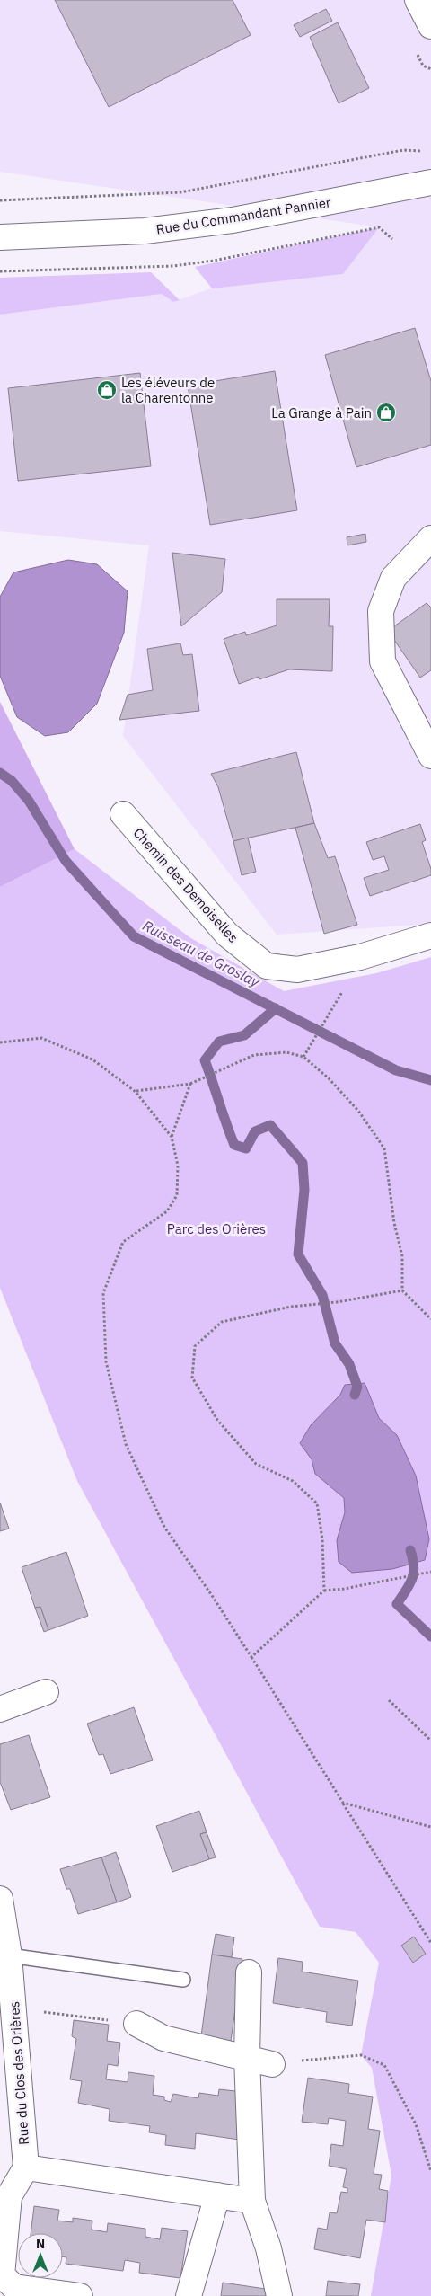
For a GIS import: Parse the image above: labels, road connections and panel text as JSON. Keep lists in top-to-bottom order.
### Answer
{
  "streets": {
    "street": ["Rue du Commandant Pannier", "Chemin des Demoiselles", "Rue du Clos des Orières"]
  },
  "water": ["Ruisseau de Groslay"],
  "parks": ["Parc des Orières"],
  "places": {
    "shop": ["Les éléveurs de la Charentonne", "La Grange à Pain"]
  },
  "north": "top"
}
